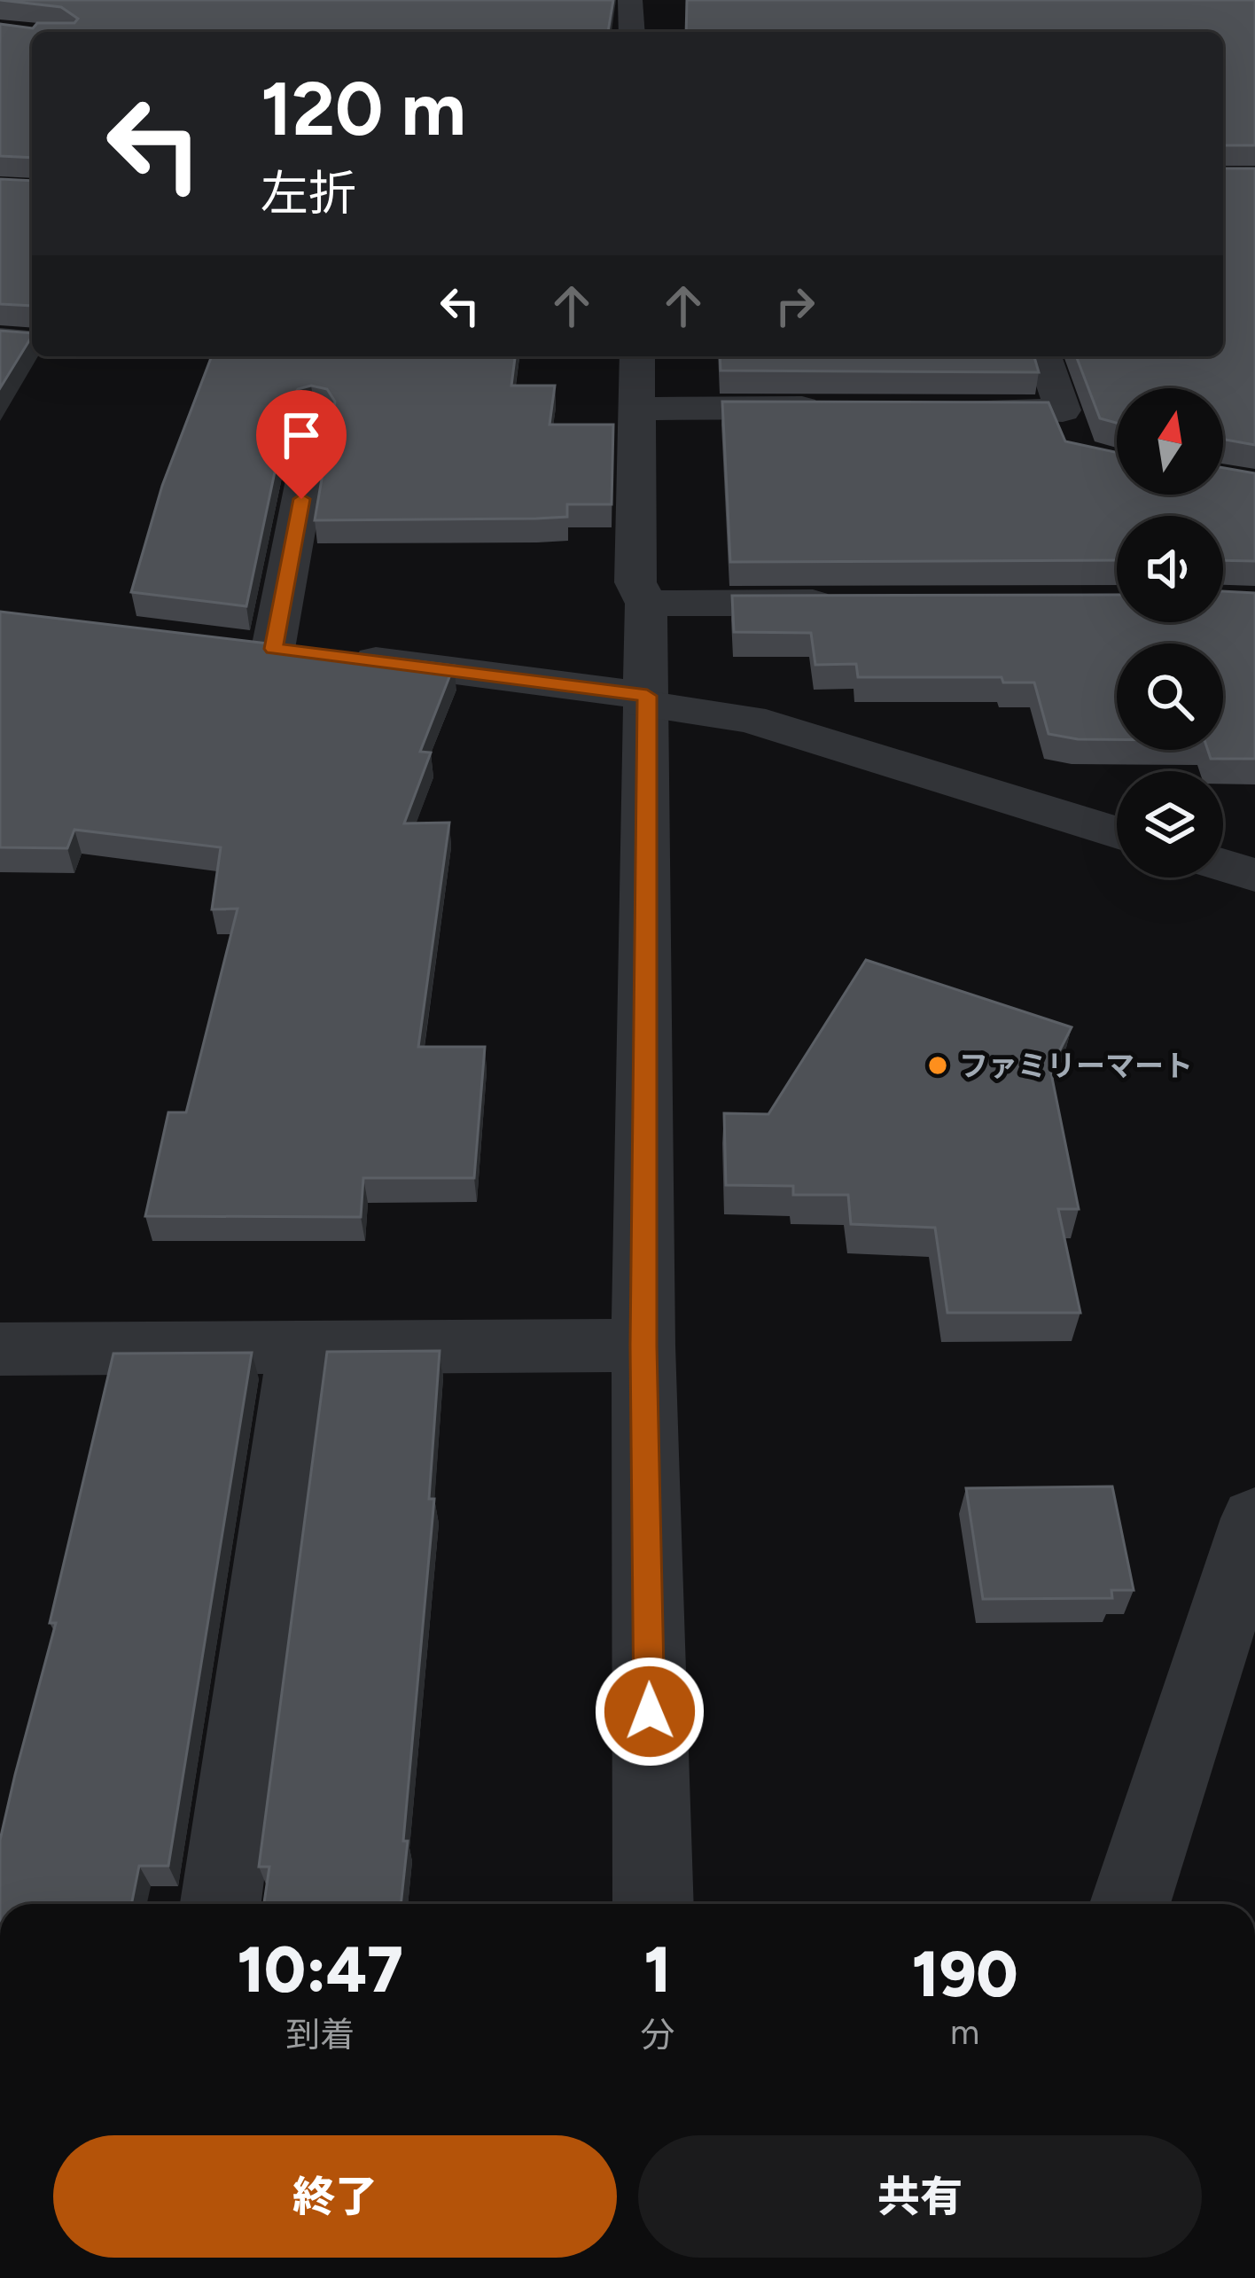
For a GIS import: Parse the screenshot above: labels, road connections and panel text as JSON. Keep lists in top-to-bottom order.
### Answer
{
  "places": ["ファミリーマート"],
  "north": "top",
  "page": {
    "turn": ["120 m", "左折"],
    "eta": [
      "10:47",
      "到着",
      "1",
      "分",
      "190",
      "m"
    ],
    "buttons": ["終了", "共有"]
  }
}
